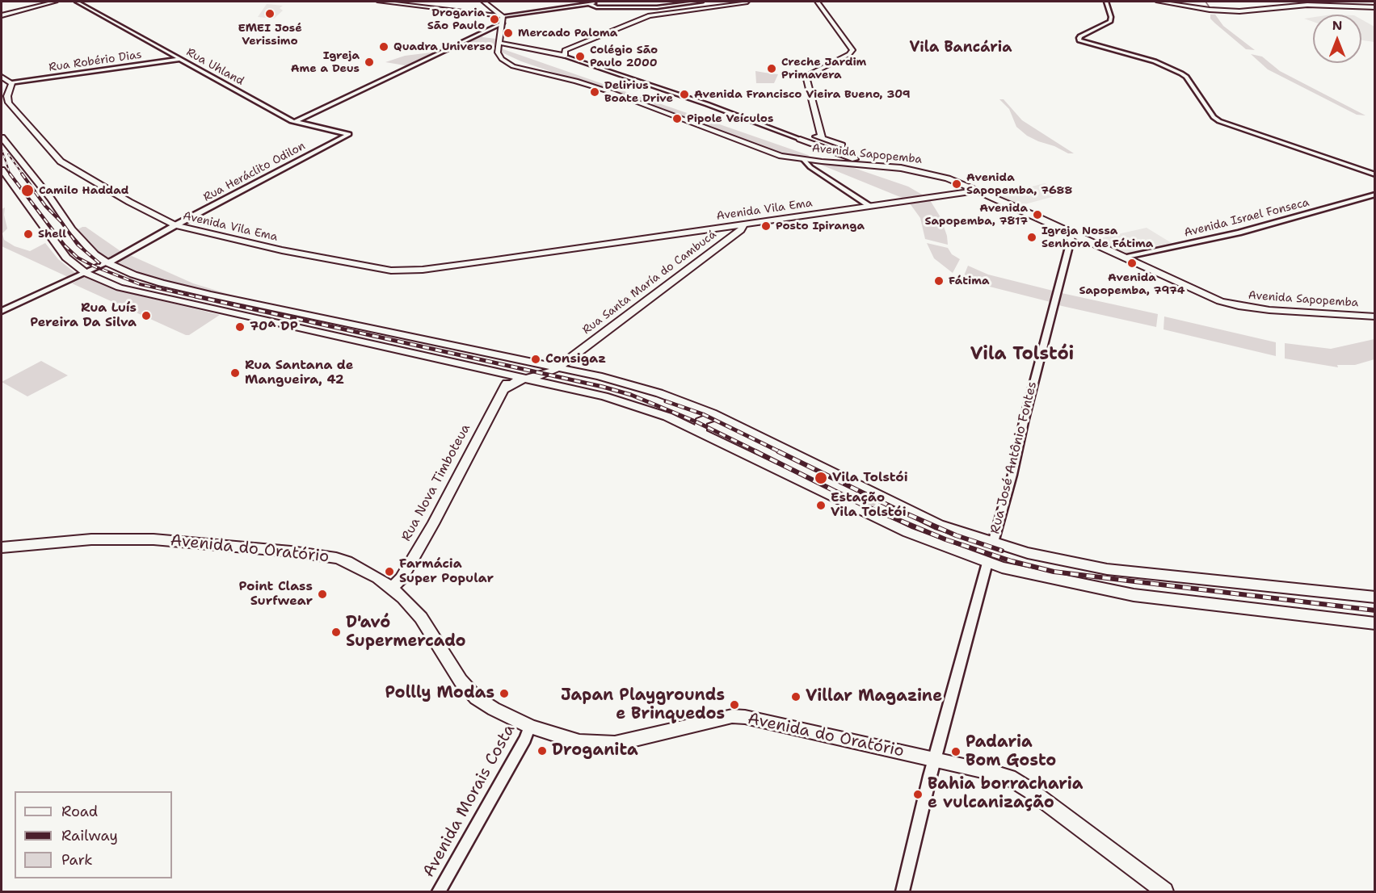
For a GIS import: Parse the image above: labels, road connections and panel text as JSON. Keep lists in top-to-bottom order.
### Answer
{
  "streets": {
    "main road": [
      "Avenida Sapopemba",
      "Avenida Vila Ema",
      "Rua Santa María do Cambucá",
      "Rua Nova Timboteua",
      "Avenida do Oratório"
    ],
    "street": [
      "Rua Robério Dias",
      "Rua Uhland",
      "Rua Heráclito Odilon",
      "Avenida Israel Fonseca",
      "Rua José Antônio Fontes",
      "Avenida Morais Costa"
    ]
  },
  "crossings": [
    ["Rua Robério Dias", "Rua Uhland"],
    ["Rua Robério Dias", "Avenida Vila Ema"],
    ["Rua Uhland", "Rua Heráclito Odilon"],
    ["Avenida Sapopemba", "Avenida Vila Ema"],
    ["Avenida Sapopemba", "Avenida Israel Fonseca"],
    ["Avenida Sapopemba", "Rua José Antônio Fontes"],
    ["Rua Heráclito Odilon", "Avenida Vila Ema"],
    ["Avenida Vila Ema", "Rua Santa María do Cambucá"],
    ["Rua Nova Timboteua", "Avenida do Oratório"],
    ["Avenida do Oratório", "Avenida Morais Costa"]
  ],
  "districts": ["Vila Bancária", "Vila Tolstói"],
  "places": [
    "EMEI José Verissimo",
    "Drogaria São Paulo",
    "Mercado Paloma",
    "Quadra Universo",
    "Colégio São Paulo 2000",
    "Igreja Ame a Deus",
    "Creche Jardim Primavera",
    "Delirius Boate Drive",
    "Avenida Francisco Vieira Bueno, 309",
    "Pipole Veículos",
    "Avenida Sapopemba, 7688",
    "Camilo Haddad",
    "Avenida Sapopemba, 7817",
    "Posto Ipiranga",
    "Shell",
    "Igreja Nossa Senhora de Fátima",
    "Avenida Sapopemba, 7974",
    "Fátima",
    "Rua Luís Pereira Da Silva",
    "70ª DP",
    "Consigaz",
    "Rua Santana de Mangueira, 42",
    "Vila Tolstói",
    "Estação Vila Tolstói",
    "Farmácia Super Popular",
    "Point Class Surfwear",
    "D'avó Supermercado",
    "Pollly Modas",
    "Villar Magazine",
    "Japan Playgrounds e Brinquedos",
    "Droganita",
    "Padaria Bom Gosto",
    "Bahia borracharia e vulcanização"
  ],
  "legend": ["Road", "Railway", "Park"],
  "north": "top"
}
